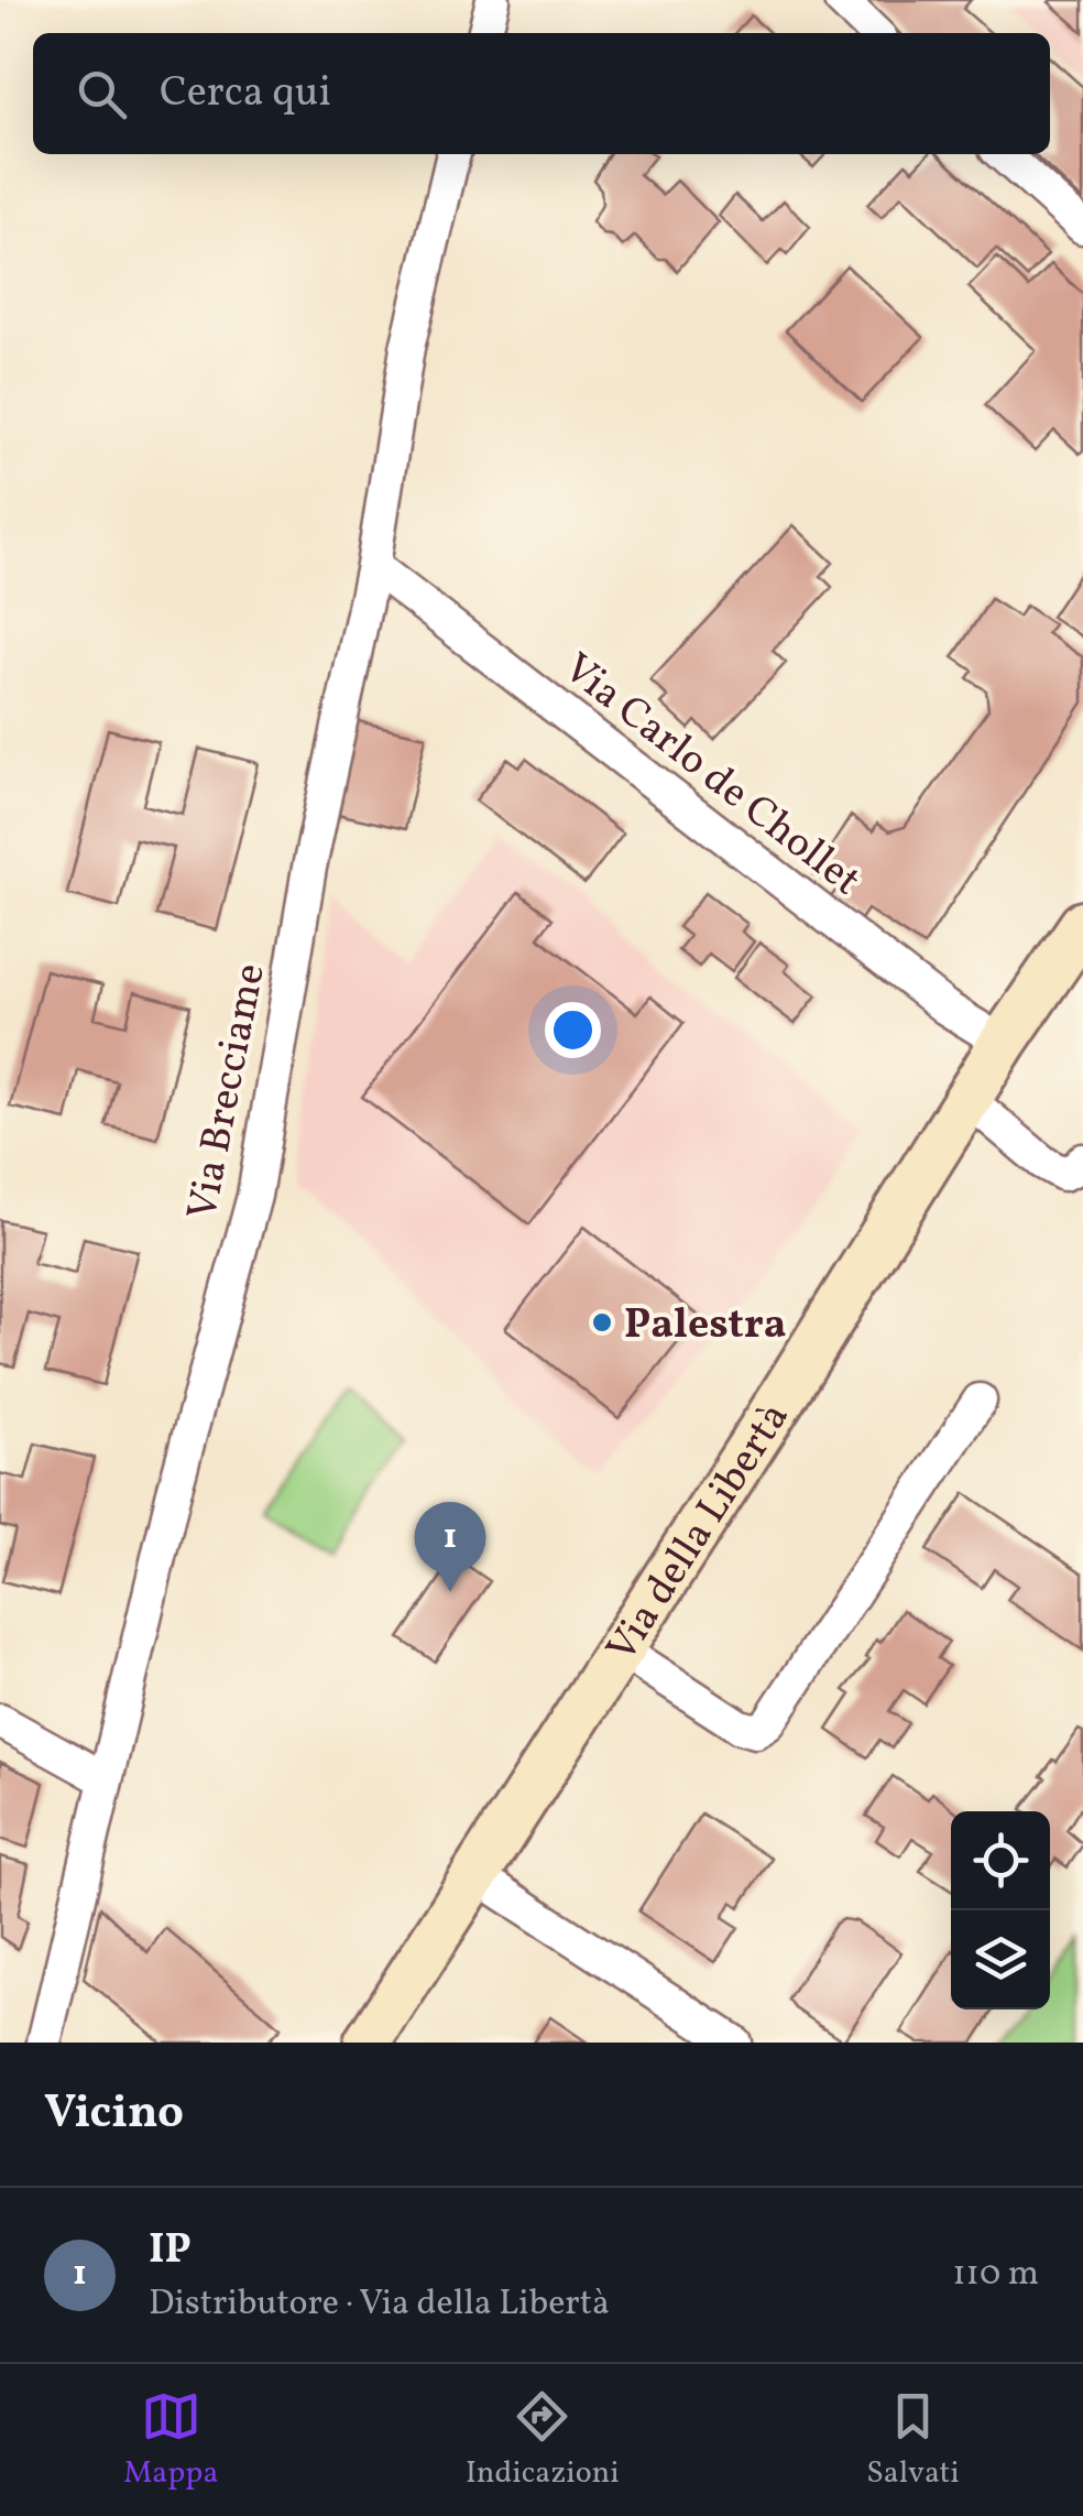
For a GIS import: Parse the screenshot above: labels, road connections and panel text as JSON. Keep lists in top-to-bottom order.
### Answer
{
  "streets": {
    "main road": ["Via della Libertà"],
    "street": ["Via Carlo de Chollet", "Via Brecciame"]
  },
  "crossings": [
    ["Via Carlo de Chollet", "Via Brecciame"],
    ["Via Carlo de Chollet", "Via della Libertà"]
  ],
  "places": ["Palestra"],
  "page": {
    "search": "Cerca qui",
    "pins": "1",
    "heading": "Vicino",
    "list": [
      {
        "mark": "1",
        "name": "IP",
        "note": "Distributore · Via della Libertà",
        "value": "110 m"
      }
    ],
    "nav": ["Mappa", "Indicazioni", "Salvati"]
  }
}
